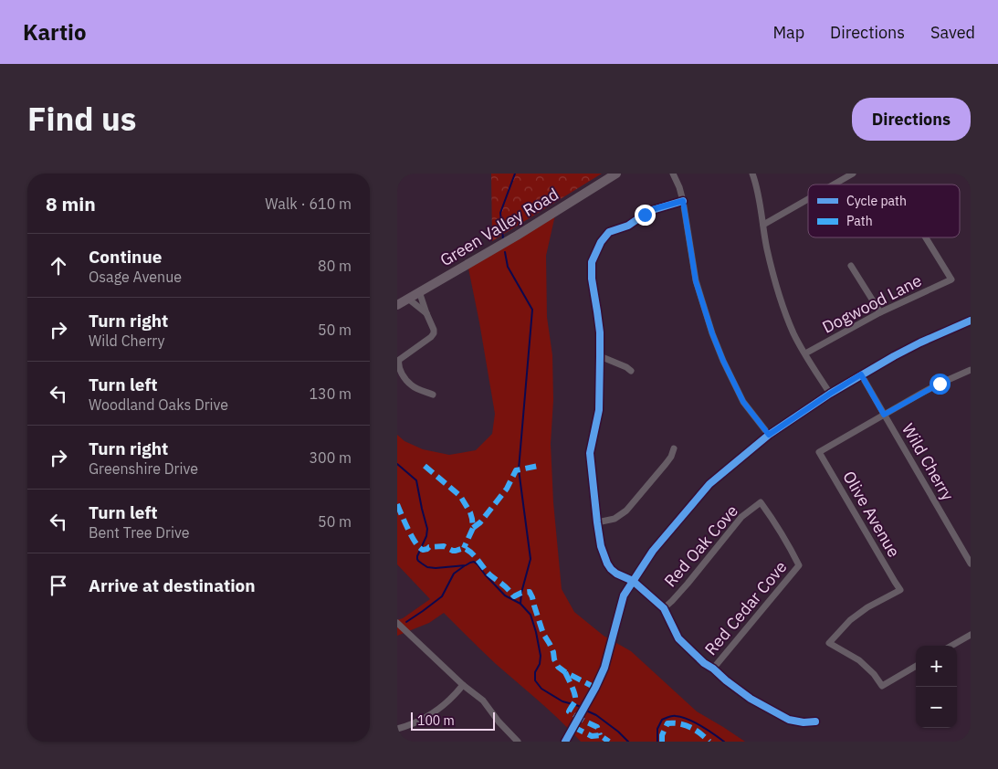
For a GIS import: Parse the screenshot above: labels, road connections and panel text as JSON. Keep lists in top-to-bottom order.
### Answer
{
  "streets": {
    "street": [
      "Green Valley Road",
      "Dogwood Lane",
      "Wild Cherry",
      "Olive Avenue",
      "Red Oak Cove",
      "Red Cedar Cove"
    ]
  },
  "crossings": [
    ["Wild Cherry", "Olive Avenue"],
    ["Red Oak Cove", "Red Cedar Cove"]
  ],
  "legend": ["Cycle path", "Path"],
  "scale_bar": "100 m",
  "page": {
    "header": "Kartio",
    "nav": ["Map", "Directions", "Saved"],
    "title": "Find us",
    "buttons": "Directions",
    "heading": ["8 min", "Walk · 610 m"],
    "list": [
      ["Continue", "Osage Avenue", "80 m"],
      ["Turn right", "Wild Cherry", "50 m"],
      ["Turn left", "Woodland Oaks Drive", "130 m"],
      ["Turn right", "Greenshire Drive", "300 m"],
      ["Turn left", "Bent Tree Drive", "50 m"],
      "Arrive at destination"
    ],
    "map_buttons": ["+", "−"],
    "scale": "100 m"
  }
}
